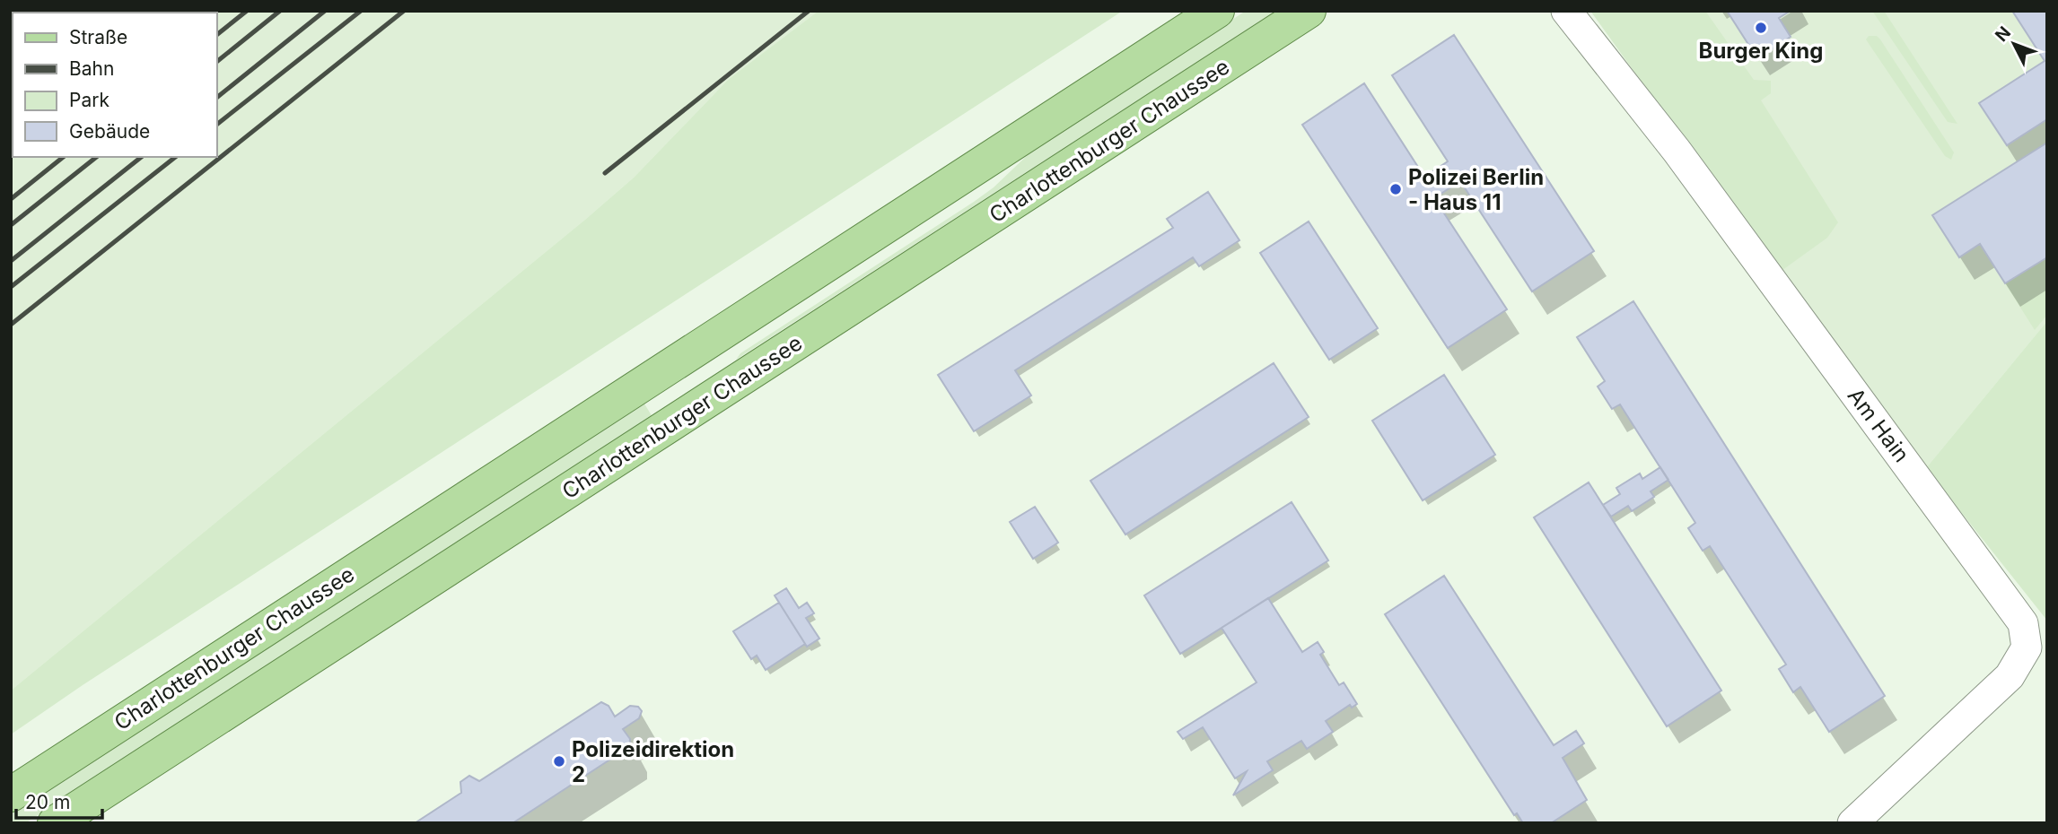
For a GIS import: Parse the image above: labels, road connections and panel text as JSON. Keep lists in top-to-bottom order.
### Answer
{
  "streets": {
    "main road": ["Charlottenburger Chaussee"],
    "street": ["Am Hain"]
  },
  "places": ["Burger King", "Polizei Berlin - Haus 11", "Polizeidirektion 2"],
  "legend": [
    "Straße",
    "Bahn",
    "Park",
    "Gebäude"
  ],
  "scale_bar": "20 m",
  "north": "top left"
}
